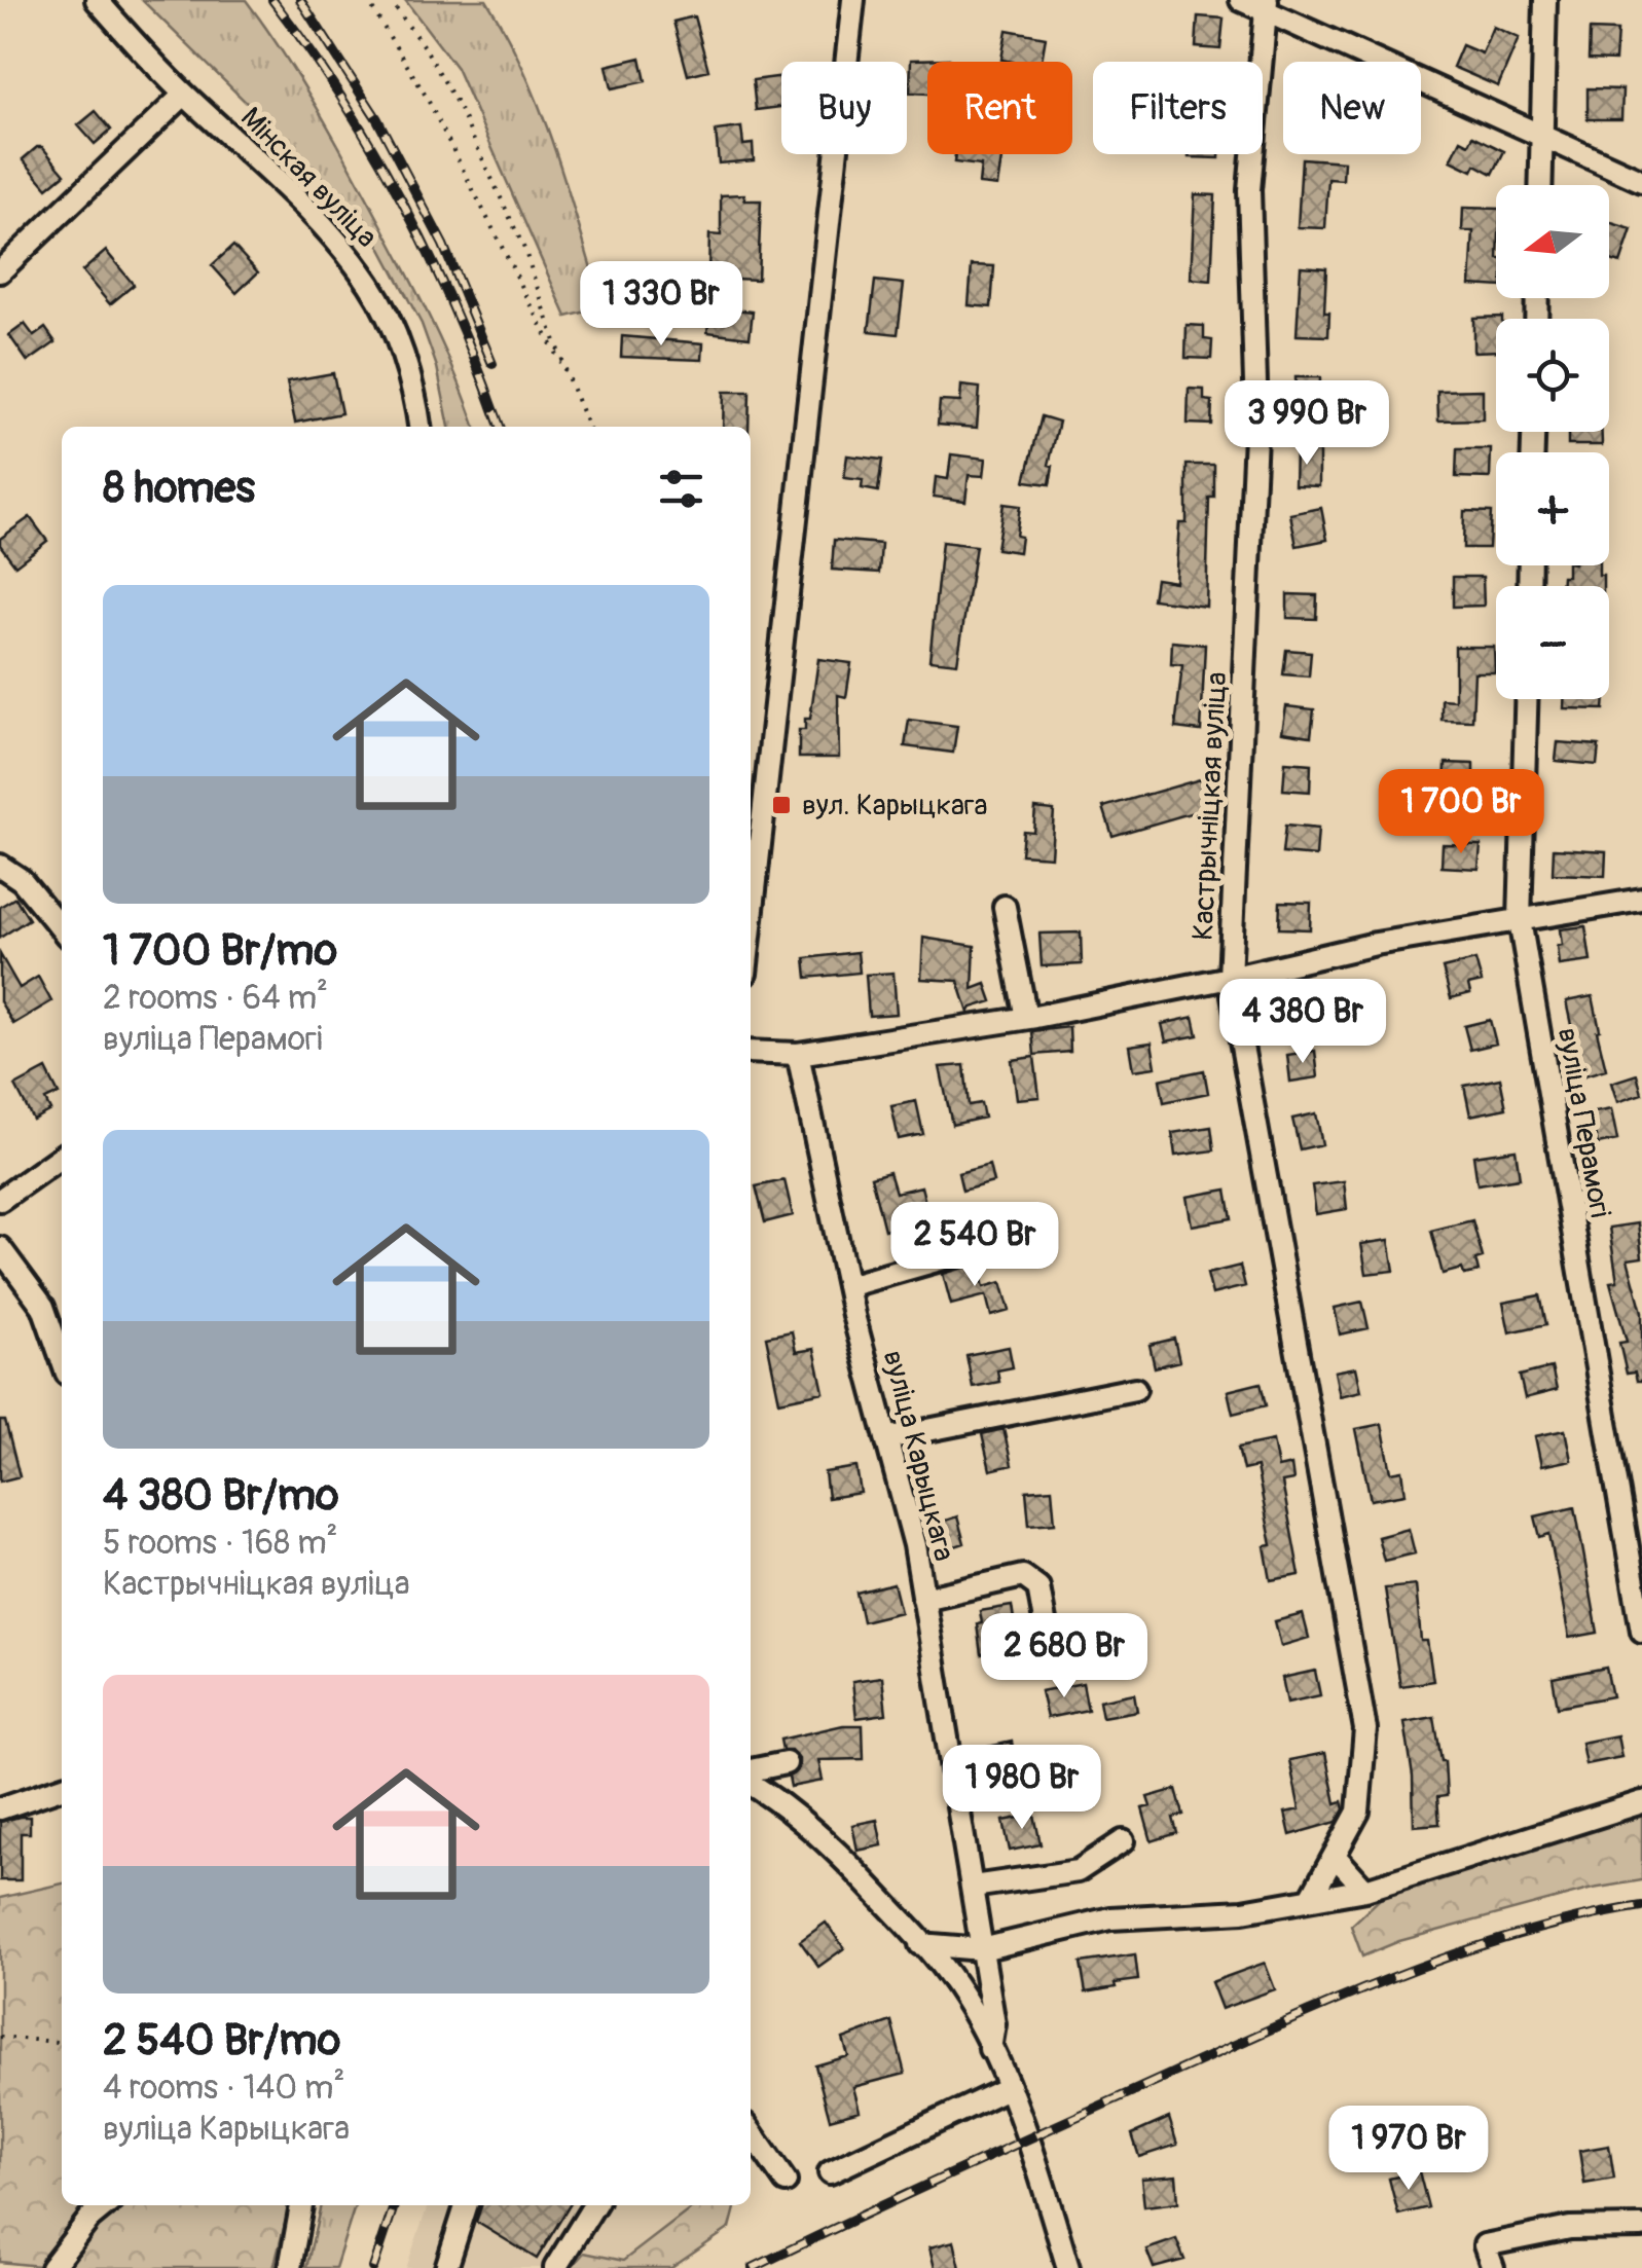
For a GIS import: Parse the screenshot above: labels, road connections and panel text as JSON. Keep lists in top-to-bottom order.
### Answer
{
  "streets": {
    "street": [
      "Мінская вуліца",
      "Кастрычніцкая вуліца",
      "вуліца Перамогі",
      "вуліца Карыцкага"
    ]
  },
  "places": {
    "transit": ["вул. Карыцкага"]
  },
  "north": "left",
  "page": {
    "chip": [
      "Buy",
      "Rent",
      "Filters",
      "New"
    ],
    "map_buttons": ["+", "−"],
    "price": [
      "1 330 Br",
      "3 990 Br",
      "1 700 Br",
      "4 380 Br",
      "2 540 Br",
      "2 680 Br",
      "1 980 Br",
      "1 970 Br"
    ],
    "heading": "8 homes",
    "list": [
      {
        "name": "1 700 Br/mo",
        "note": "2 rooms · 64 m² · вуліца Перамогі"
      },
      {
        "name": "4 380 Br/mo",
        "note": "5 rooms · 168 m² · Кастрычніцкая вуліца"
      },
      {
        "name": "2 540 Br/mo",
        "note": "4 rooms · 140 m² · вуліца Карыцкага"
      }
    ]
  }
}
